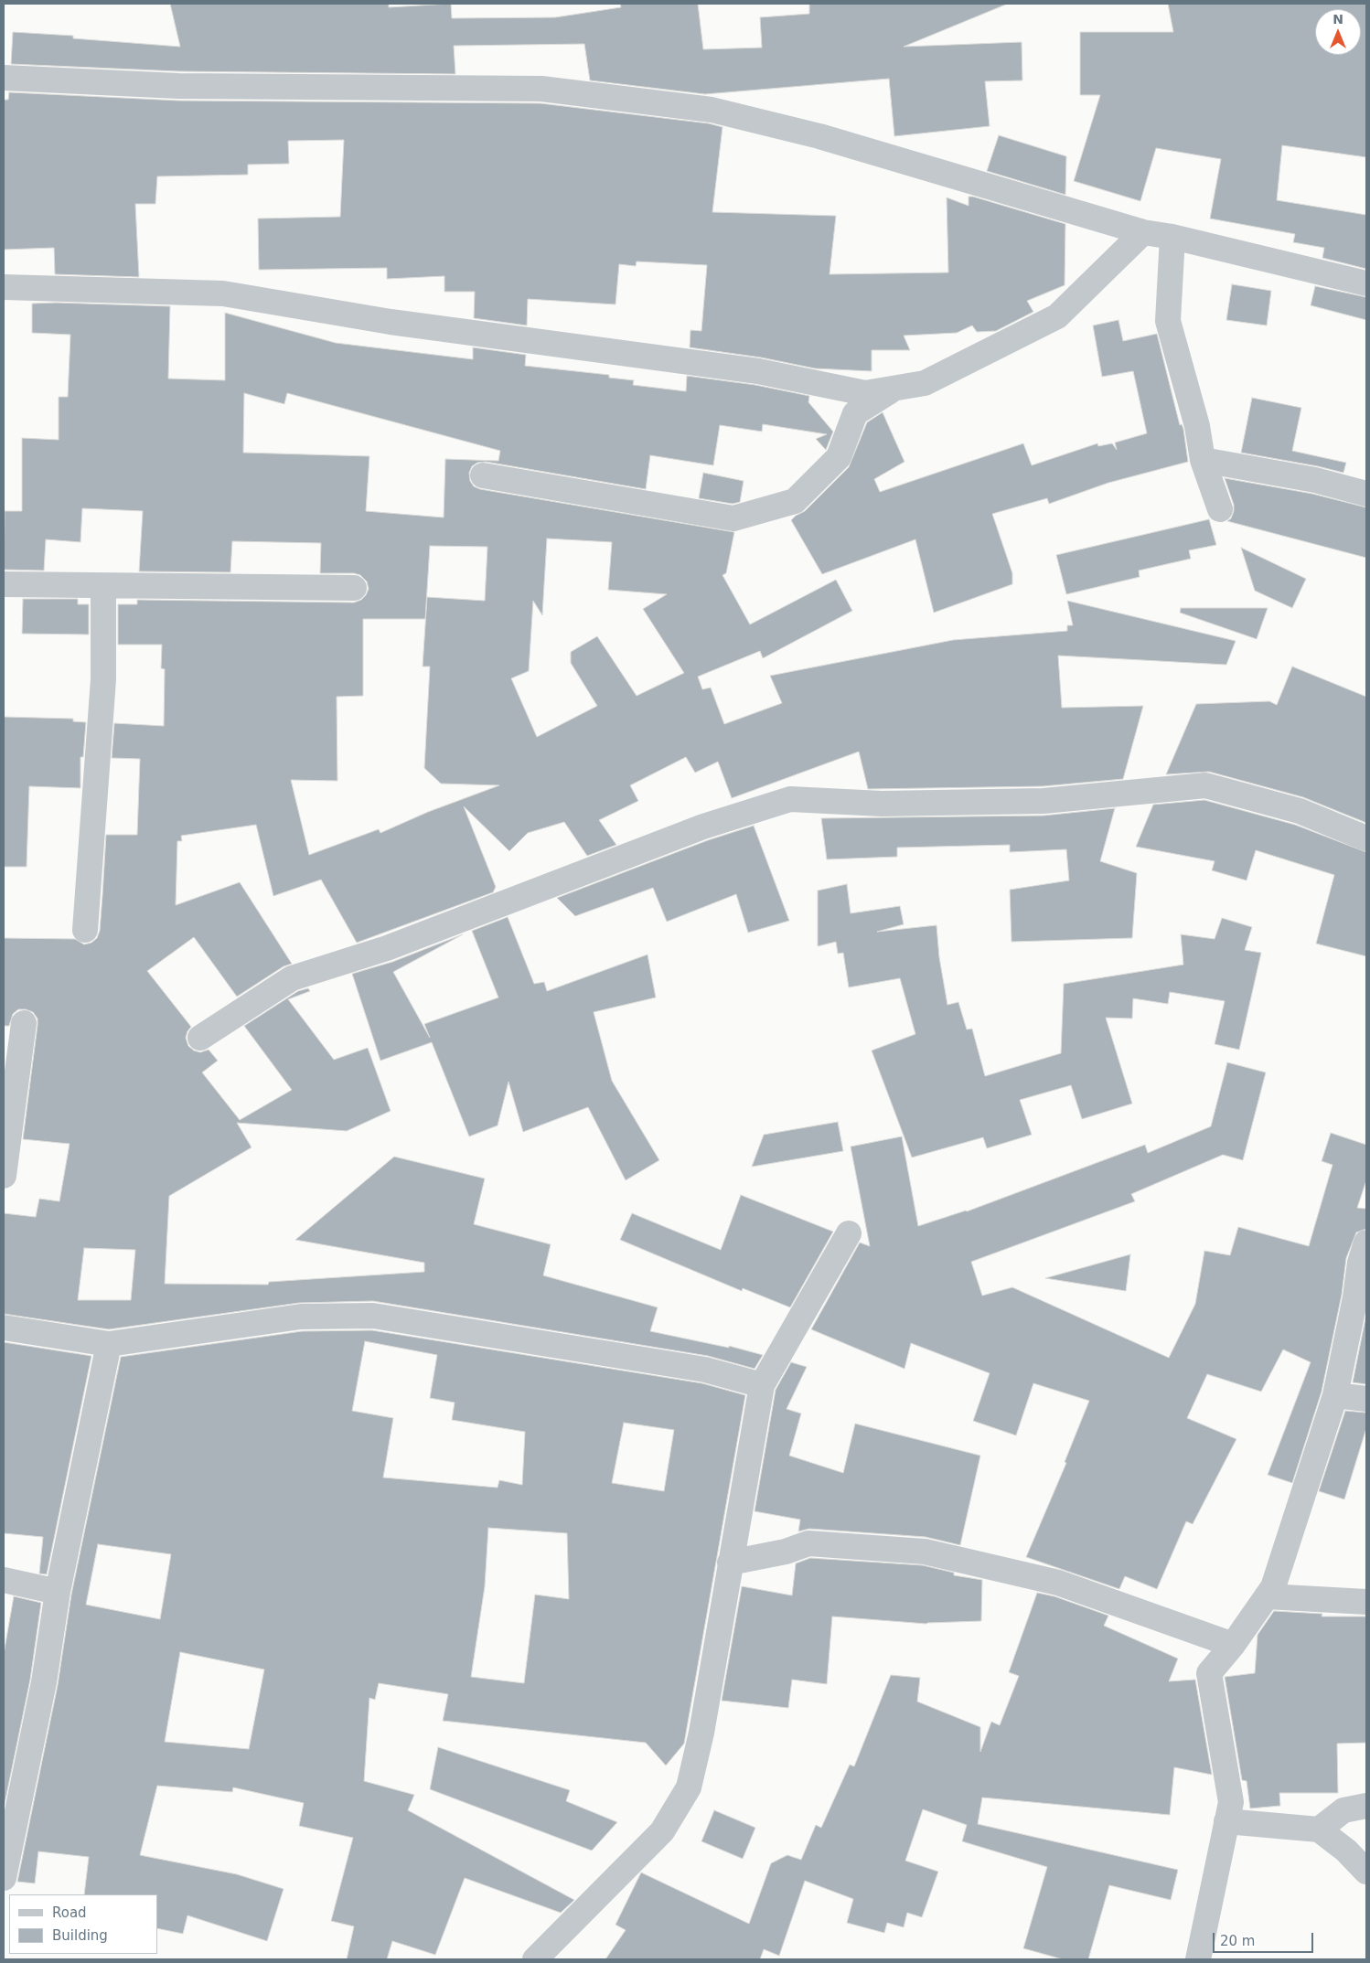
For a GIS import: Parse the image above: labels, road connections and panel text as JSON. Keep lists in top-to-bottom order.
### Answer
{
  "legend": ["Road", "Building"],
  "scale_bar": "20 m",
  "north": "top"
}
